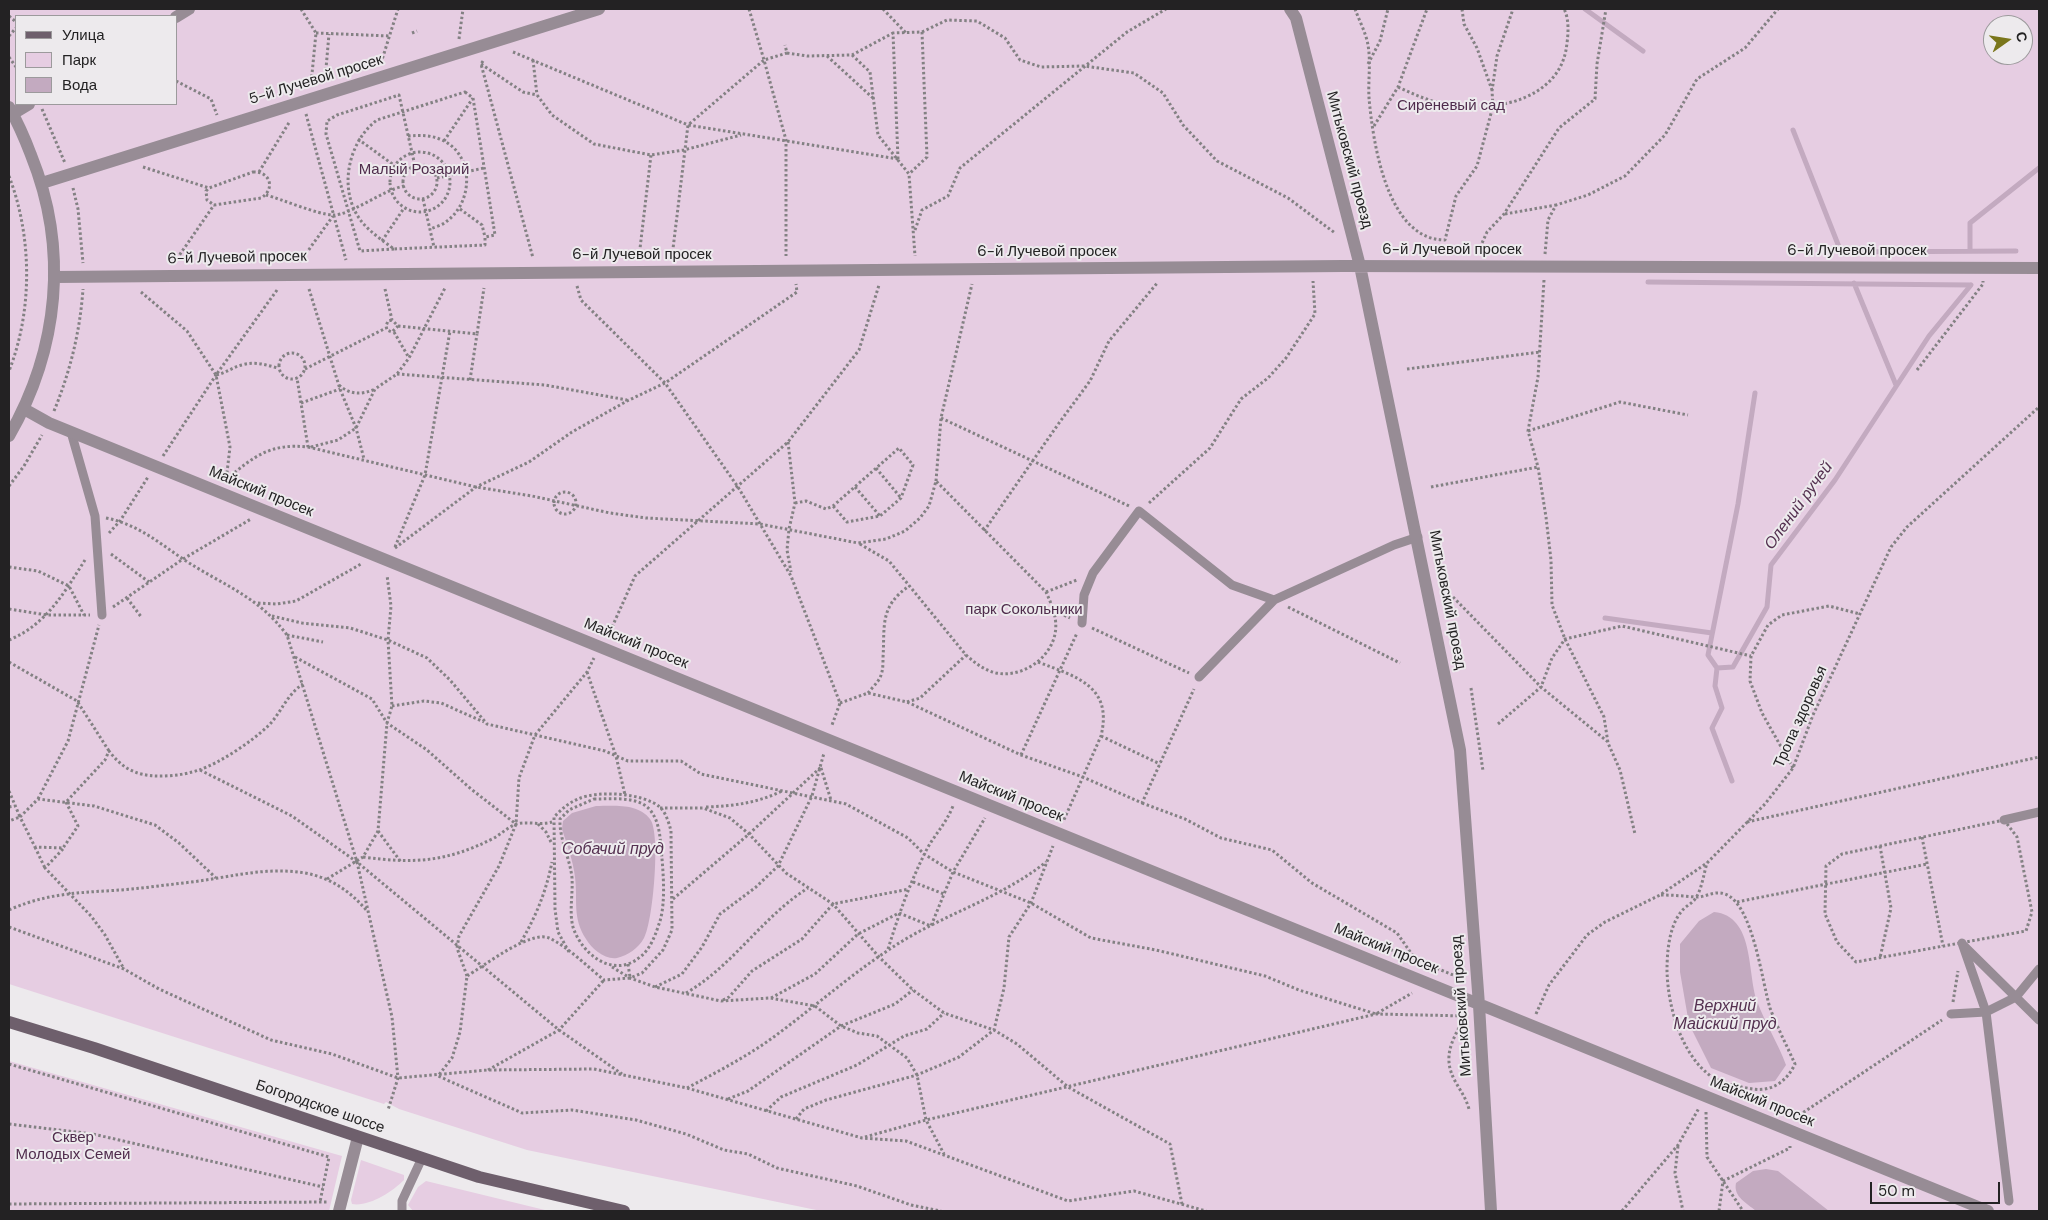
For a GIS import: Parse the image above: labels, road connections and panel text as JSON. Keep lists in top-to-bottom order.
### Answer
{
  "streets": {
    "main road": ["Богородское шоссе"],
    "street": [
      "5-й Лучевой просек",
      "Митьковский проезд",
      "6-й Лучевой просек",
      "Майский просек"
    ],
    "path": ["Тропа здоровья"]
  },
  "crossings": [
    ["Митьковский проезд", "6-й Лучевой просек"],
    ["Митьковский проезд", "Майский просек"],
    ["Майский просек", "Тропа здоровья"]
  ],
  "water": ["Олений ручей", "Собачий пруд", "Верхний Майский пруд"],
  "parks": [
    "Сиреневый сад",
    "Малый Розарий",
    "парк Сокольники",
    "Сквер Молодых Семей"
  ],
  "legend": ["Улица", "Парк", "Вода"],
  "scale_bar": "50 m",
  "north": "right"
}
